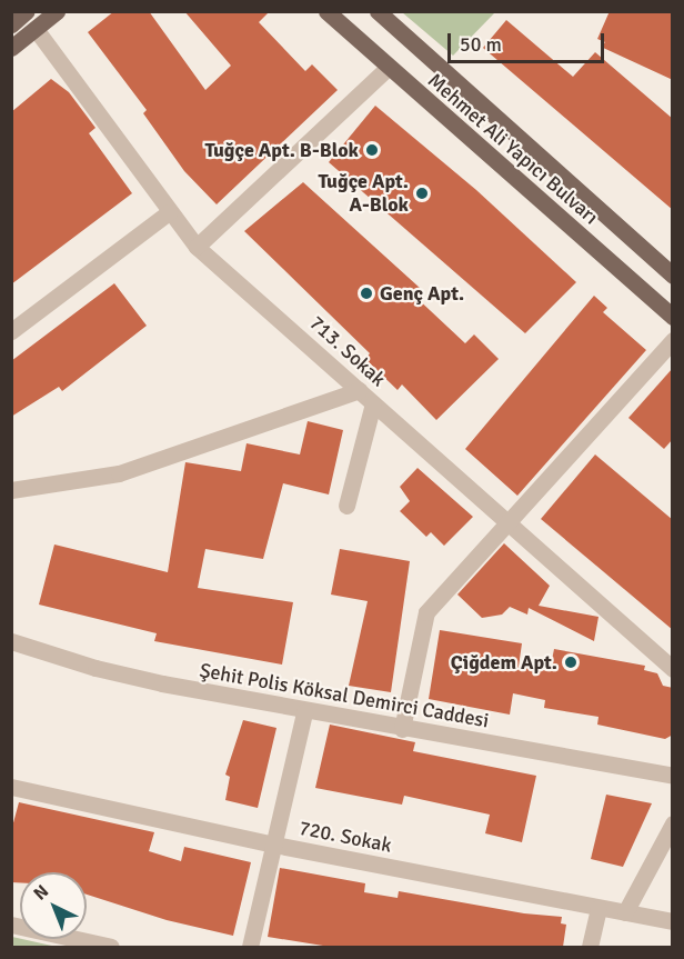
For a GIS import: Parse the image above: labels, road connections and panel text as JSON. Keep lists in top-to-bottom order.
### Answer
{
  "streets": {
    "main road": ["Mehmet Ali Yapıcı Bulvarı"],
    "street": ["713. Sokak", "Şehit Polis Köksal Demirci Caddesi", "720. Sokak"]
  },
  "places": [
    "Tuğçe Apt. B-Blok",
    "Tuğçe Apt. A-Blok",
    "Genç Apt.",
    "Çiğdem Apt."
  ],
  "scale_bar": "50 m",
  "north": "top left"
}
